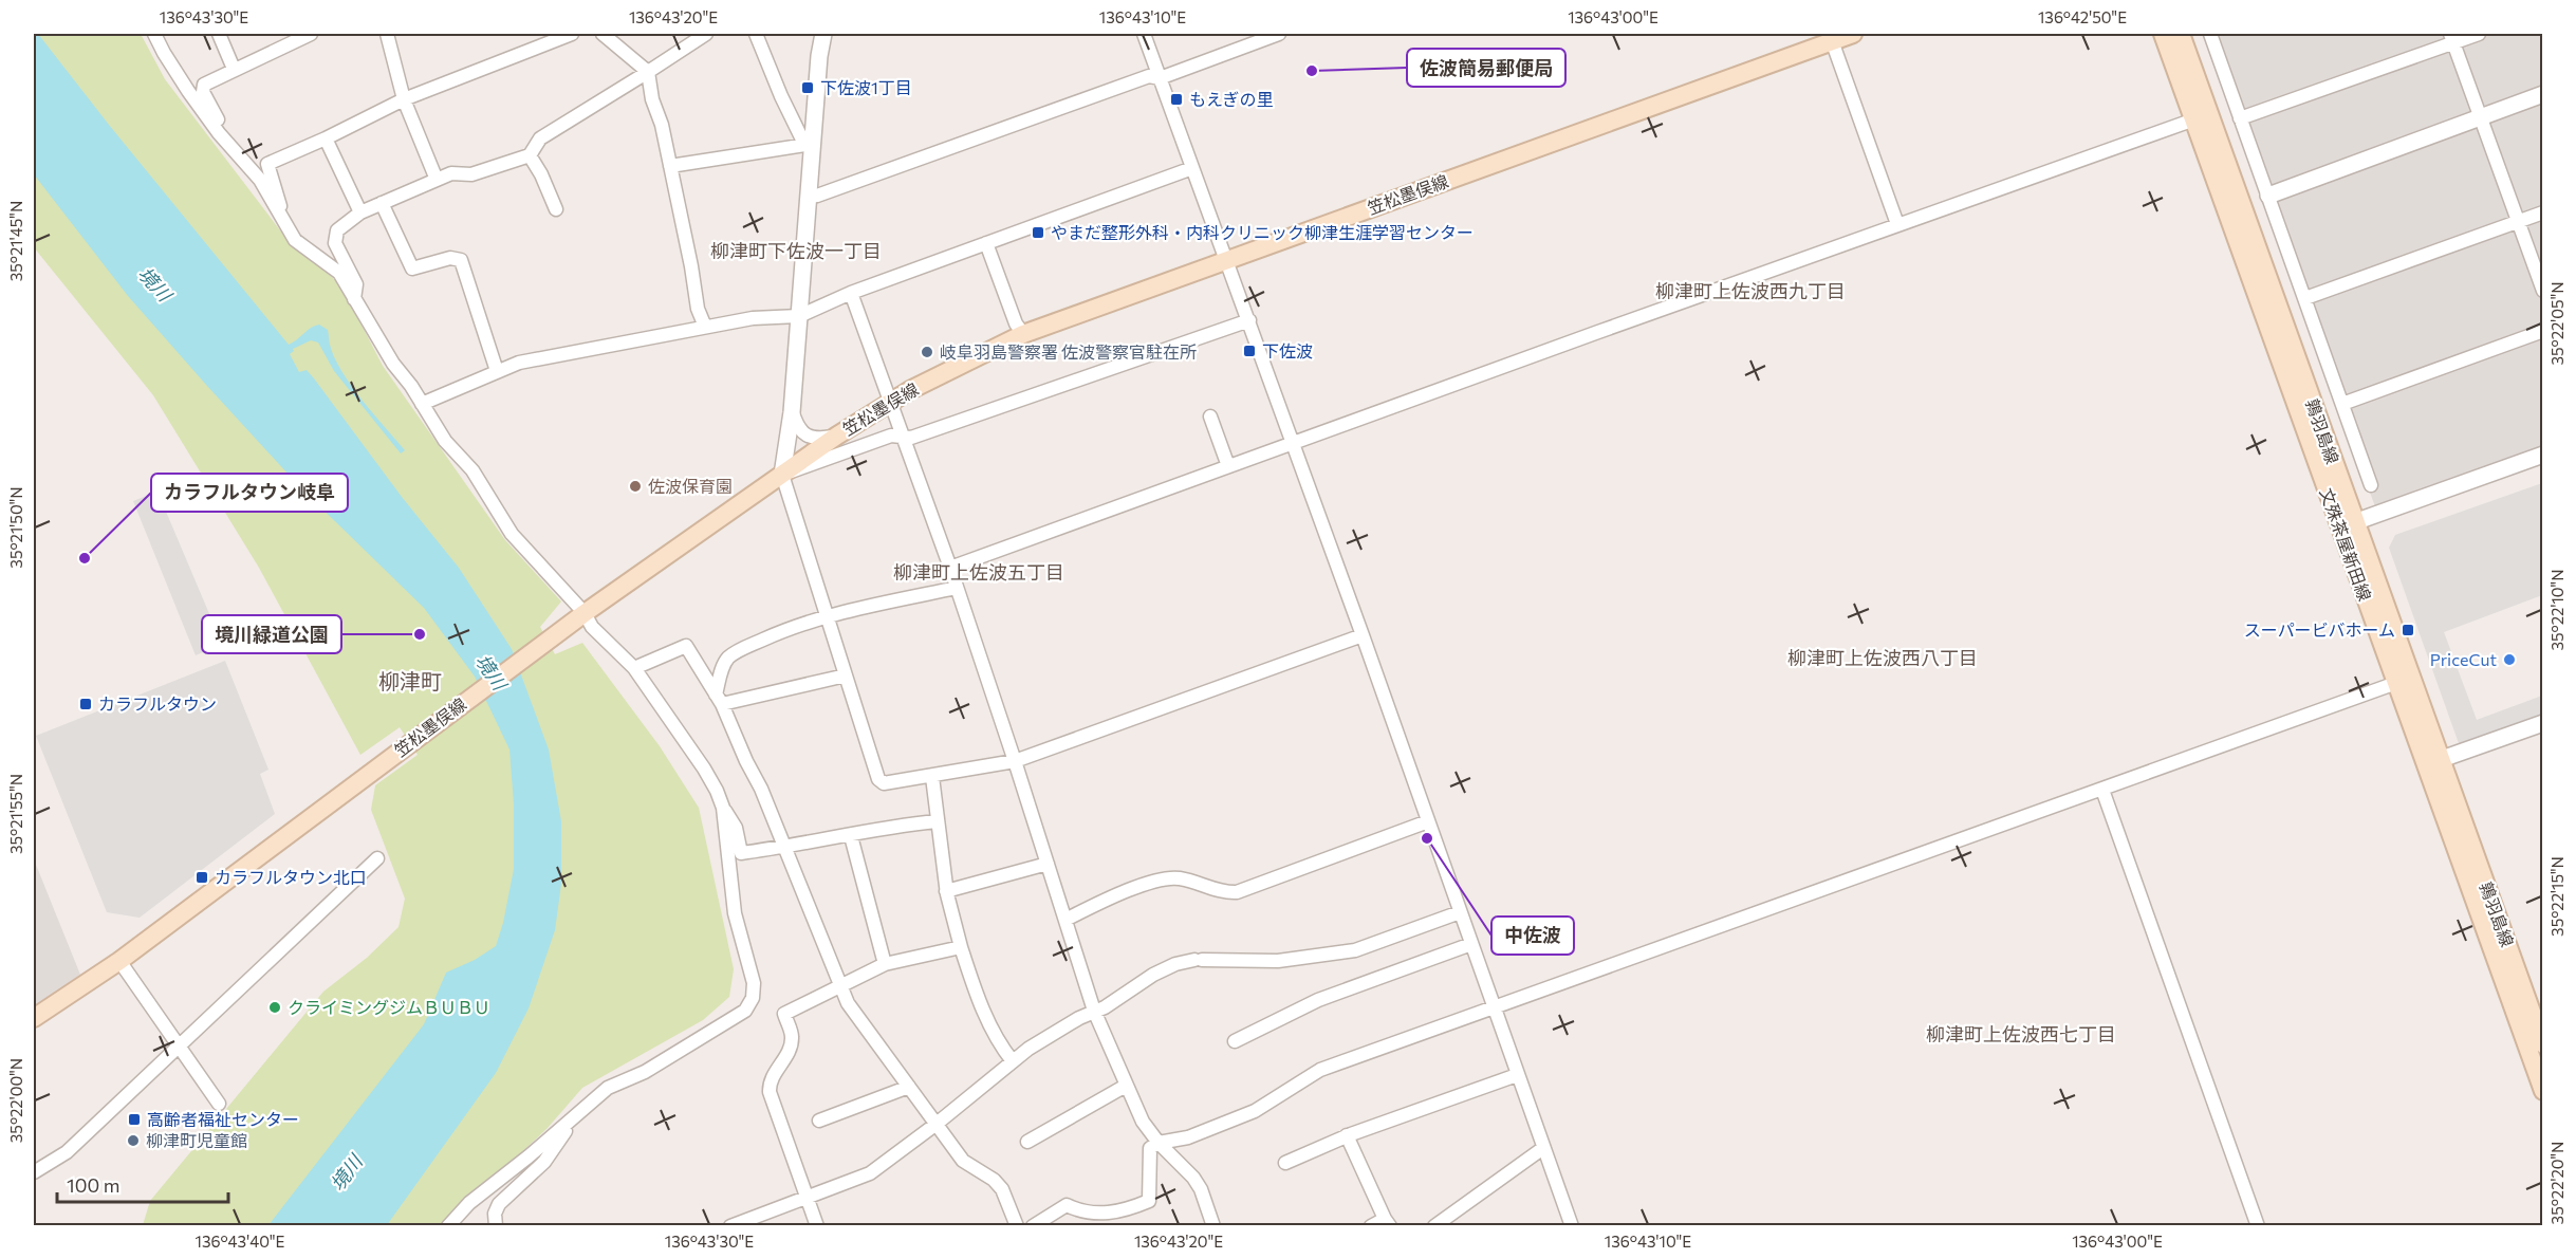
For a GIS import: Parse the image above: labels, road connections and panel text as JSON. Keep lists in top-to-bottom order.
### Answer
{
  "streets": {
    "main road": ["笠松墨俣線", "鶉羽島線", "文殊茶屋新田線"]
  },
  "crossings": [
    ["鶉羽島線", "文殊茶屋新田線"]
  ],
  "districts": [
    "柳津町下佐波一丁目",
    "柳津町上佐波西九丁目",
    "柳津町上佐波五丁目",
    "柳津町上佐波西八丁目",
    "柳津町",
    "柳津町上佐波西七丁目"
  ],
  "water": ["境川"],
  "places": {
    "other": [
      "佐波簡易郵便局",
      "岐阜羽島警察署 佐波警察官駐在所",
      "佐波保育園",
      "カラフルタウン岐阜",
      "境川緑道公園",
      "PriceCut",
      "中佐波",
      "クライミングジムＢＵＢＵ",
      "柳津町児童館"
    ],
    "transit": [
      "下佐波1丁目",
      "もえぎの里",
      "やまだ整形外科・内科クリニック柳津生涯学習センター",
      "下佐波",
      "スーパービバホーム",
      "カラフルタウン",
      "カラフルタウン北口",
      "高齢者福祉センター"
    ]
  },
  "scale_bar": "100 m",
  "coordinates": [
    "136°43'30\"E",
    "136°43'20\"E",
    "136°43'10\"E",
    "136°43'00\"E",
    "136°42'50\"E",
    "35°21'45\"N",
    "35°22'05\"N",
    "35°21'50\"N",
    "35°22'10\"N",
    "35°21'55\"N",
    "35°22'15\"N",
    "35°22'00\"N",
    "35°22'20\"N",
    "136°43'40\"E"
  ]
}
